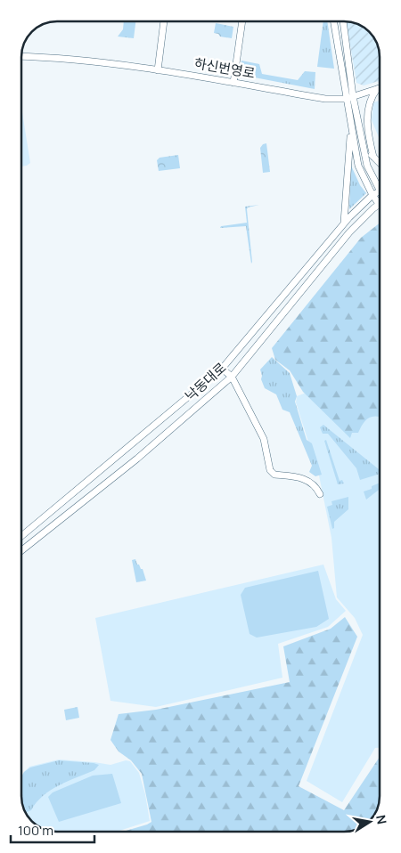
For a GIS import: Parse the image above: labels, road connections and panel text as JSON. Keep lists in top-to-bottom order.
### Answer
{
  "streets": {
    "street": ["하신번영로", "낙동대로"]
  },
  "scale_bar": "100 m",
  "north": "right"
}
